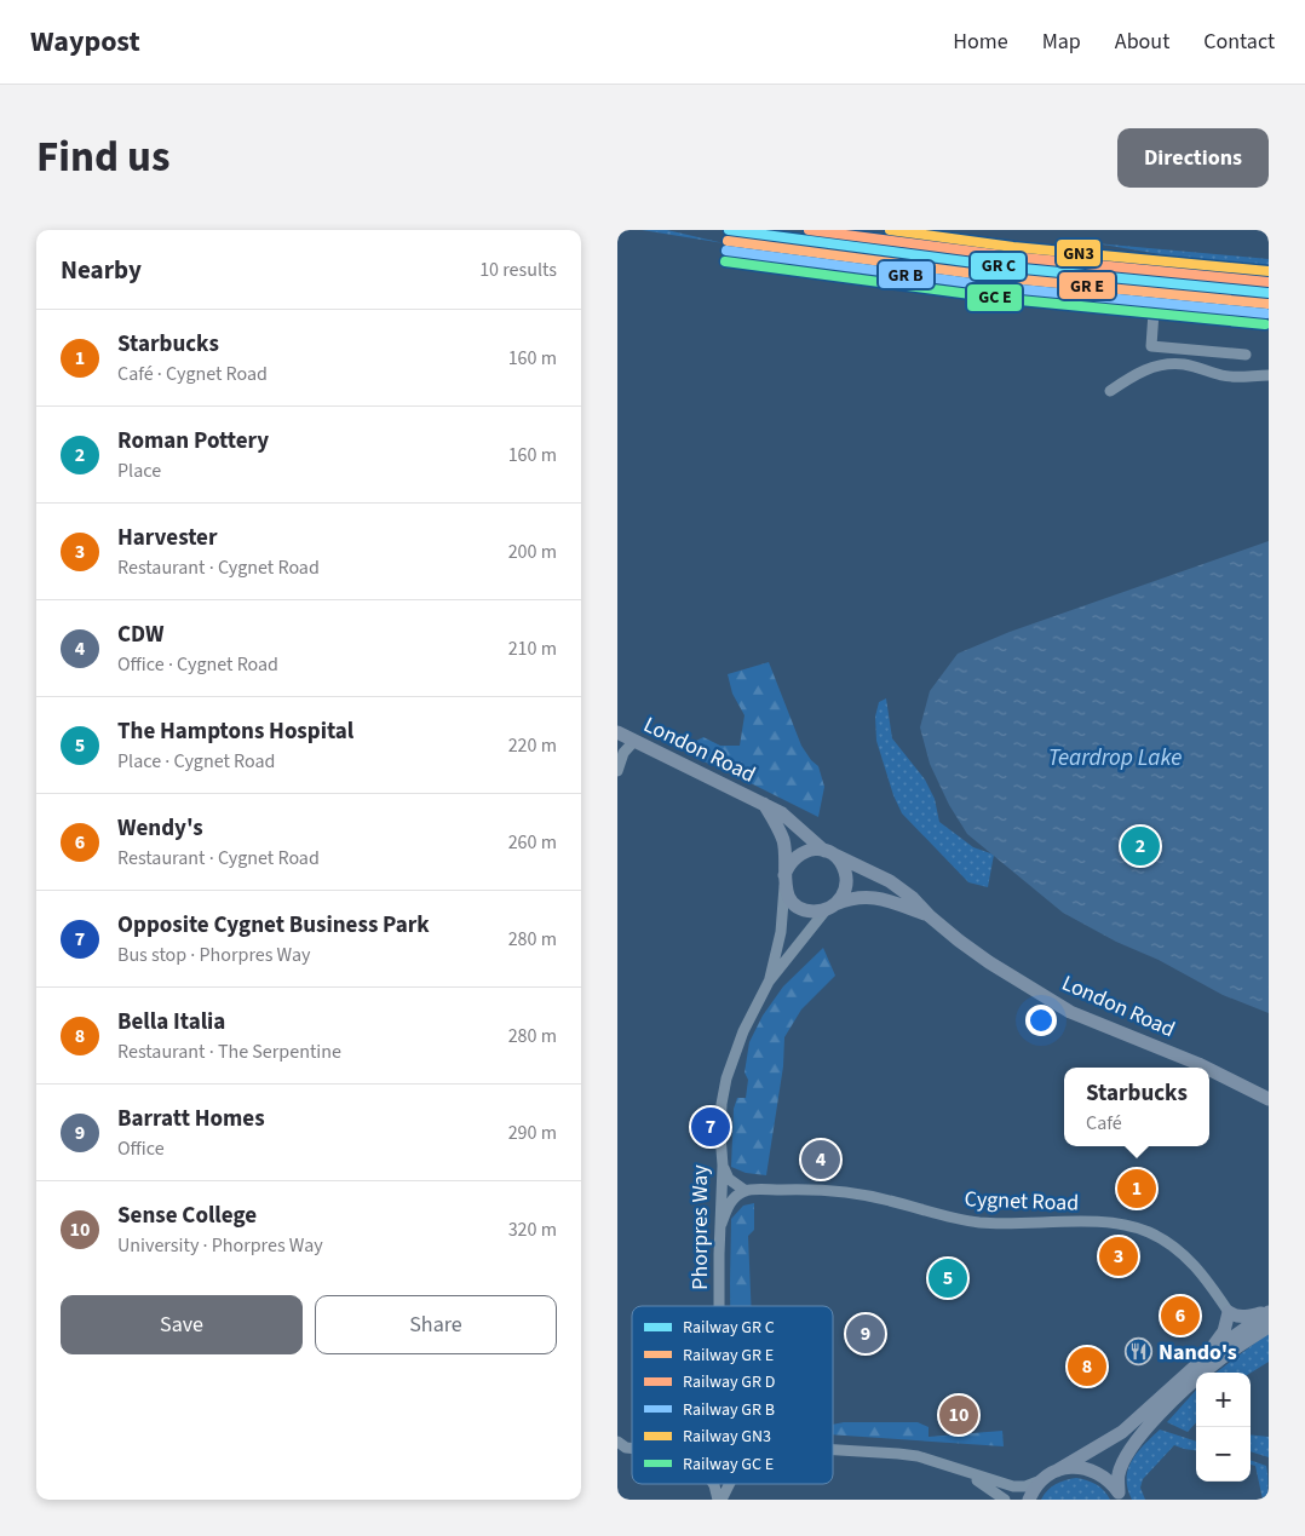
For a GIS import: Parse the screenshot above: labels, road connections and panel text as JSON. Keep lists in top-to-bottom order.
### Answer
{
  "streets": {
    "main road": ["London Road"],
    "street": ["Cygnet Road", "Phorpres Way"]
  },
  "crossings": [
    ["London Road", "Phorpres Way"]
  ],
  "water": ["Teardrop Lake"],
  "places": {
    "restaurant": ["Nando's"]
  },
  "lines": ["rail line GN3"],
  "legend": [
    "Railway GR C",
    "Railway GR E",
    "Railway GR D",
    "Railway GR B",
    "Railway GN3",
    "Railway GC E"
  ],
  "page": {
    "header": "Waypost",
    "nav": [
      "Home",
      "Map",
      "About",
      "Contact"
    ],
    "title": "Find us",
    "buttons": [
      "Directions",
      ["Save", "Share"]
    ],
    "heading": ["Nearby", "10 results"],
    "list": [
      {
        "mark": "1",
        "name": "Starbucks",
        "note": "Café · Cygnet Road",
        "value": "160 m"
      },
      {
        "mark": "2",
        "name": "Roman Pottery",
        "note": "Place",
        "value": "160 m"
      },
      {
        "mark": "3",
        "name": "Harvester",
        "note": "Restaurant · Cygnet Road",
        "value": "200 m"
      },
      {
        "mark": "4",
        "name": "CDW",
        "note": "Office · Cygnet Road",
        "value": "210 m"
      },
      {
        "mark": "5",
        "name": "The Hamptons Hospital",
        "note": "Place · Cygnet Road",
        "value": "220 m"
      },
      {
        "mark": "6",
        "name": "Wendy's",
        "note": "Restaurant · Cygnet Road",
        "value": "260 m"
      },
      {
        "mark": "7",
        "name": "Opposite Cygnet Business Park",
        "note": "Bus stop · Phorpres Way",
        "value": "280 m"
      },
      {
        "mark": "8",
        "name": "Bella Italia",
        "note": "Restaurant · The Serpentine",
        "value": "280 m"
      },
      {
        "mark": "9",
        "name": "Barratt Homes",
        "note": "Office",
        "value": "290 m"
      },
      {
        "mark": "10",
        "name": "Sense College",
        "note": "University · Phorpres Way",
        "value": "320 m"
      }
    ],
    "pins": [
      "2",
      "7",
      "4",
      "1",
      "3",
      "5",
      "6",
      "9",
      "8",
      "10"
    ],
    "popup": ["Starbucks", "Café"],
    "map_buttons": ["+", "−"]
  }
}
